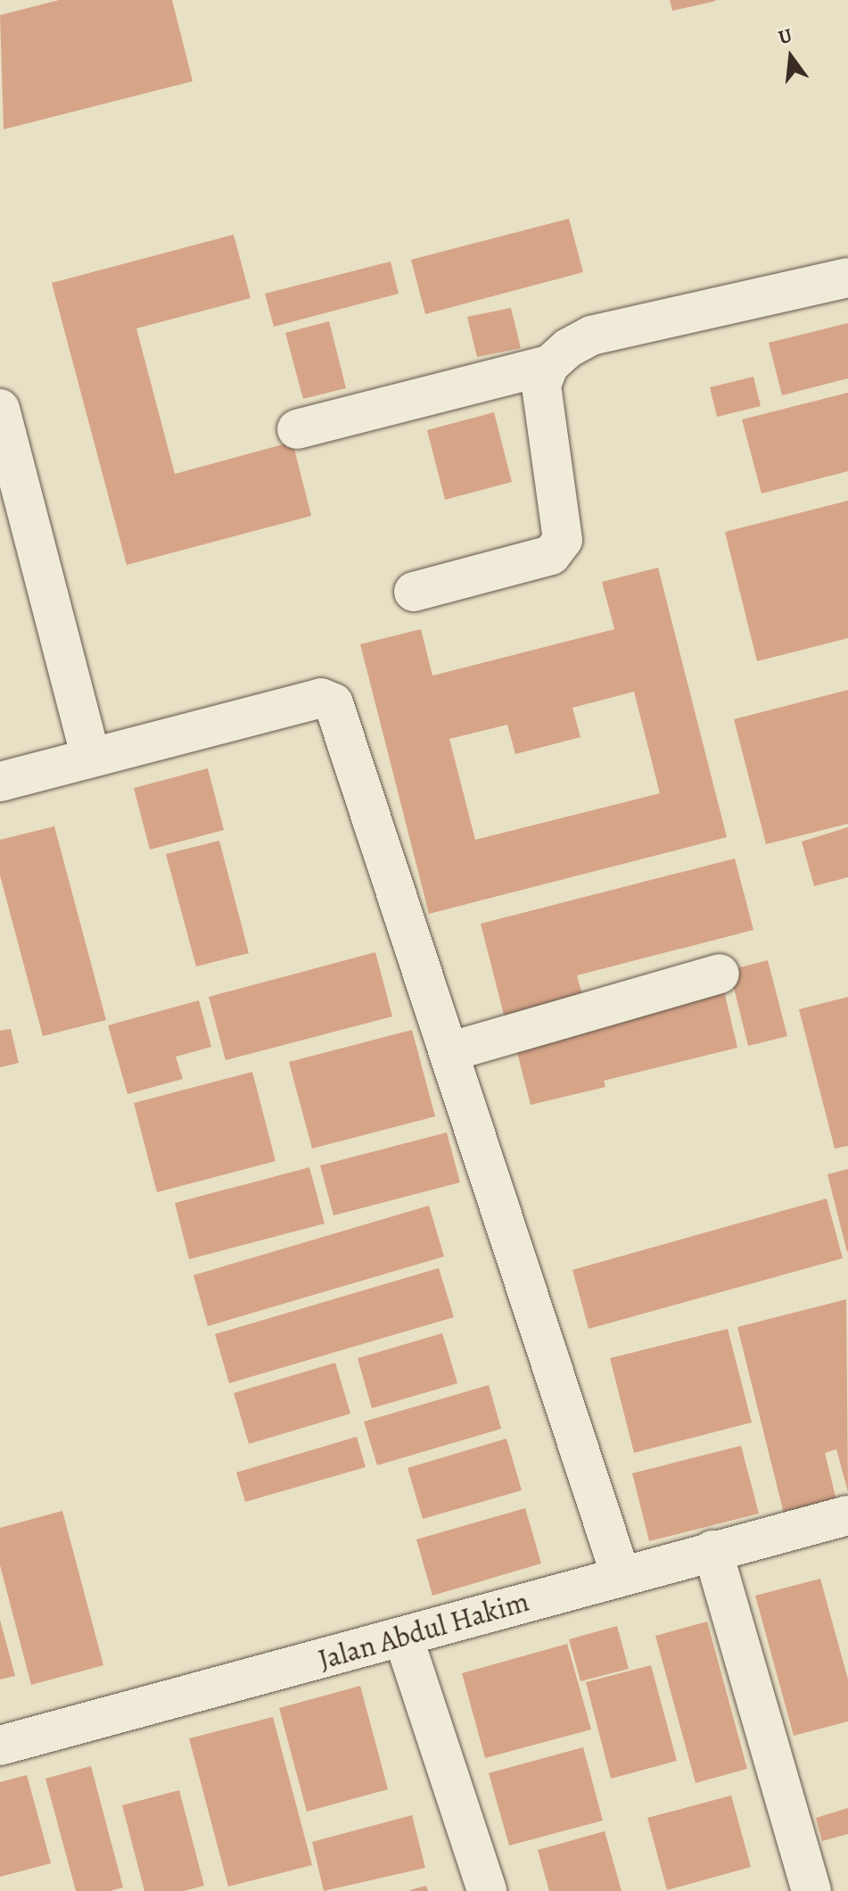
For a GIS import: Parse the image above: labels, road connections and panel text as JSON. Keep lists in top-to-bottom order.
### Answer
{
  "streets": {
    "street": ["Jalan Abdul Hakim"]
  },
  "north": "top"
}
